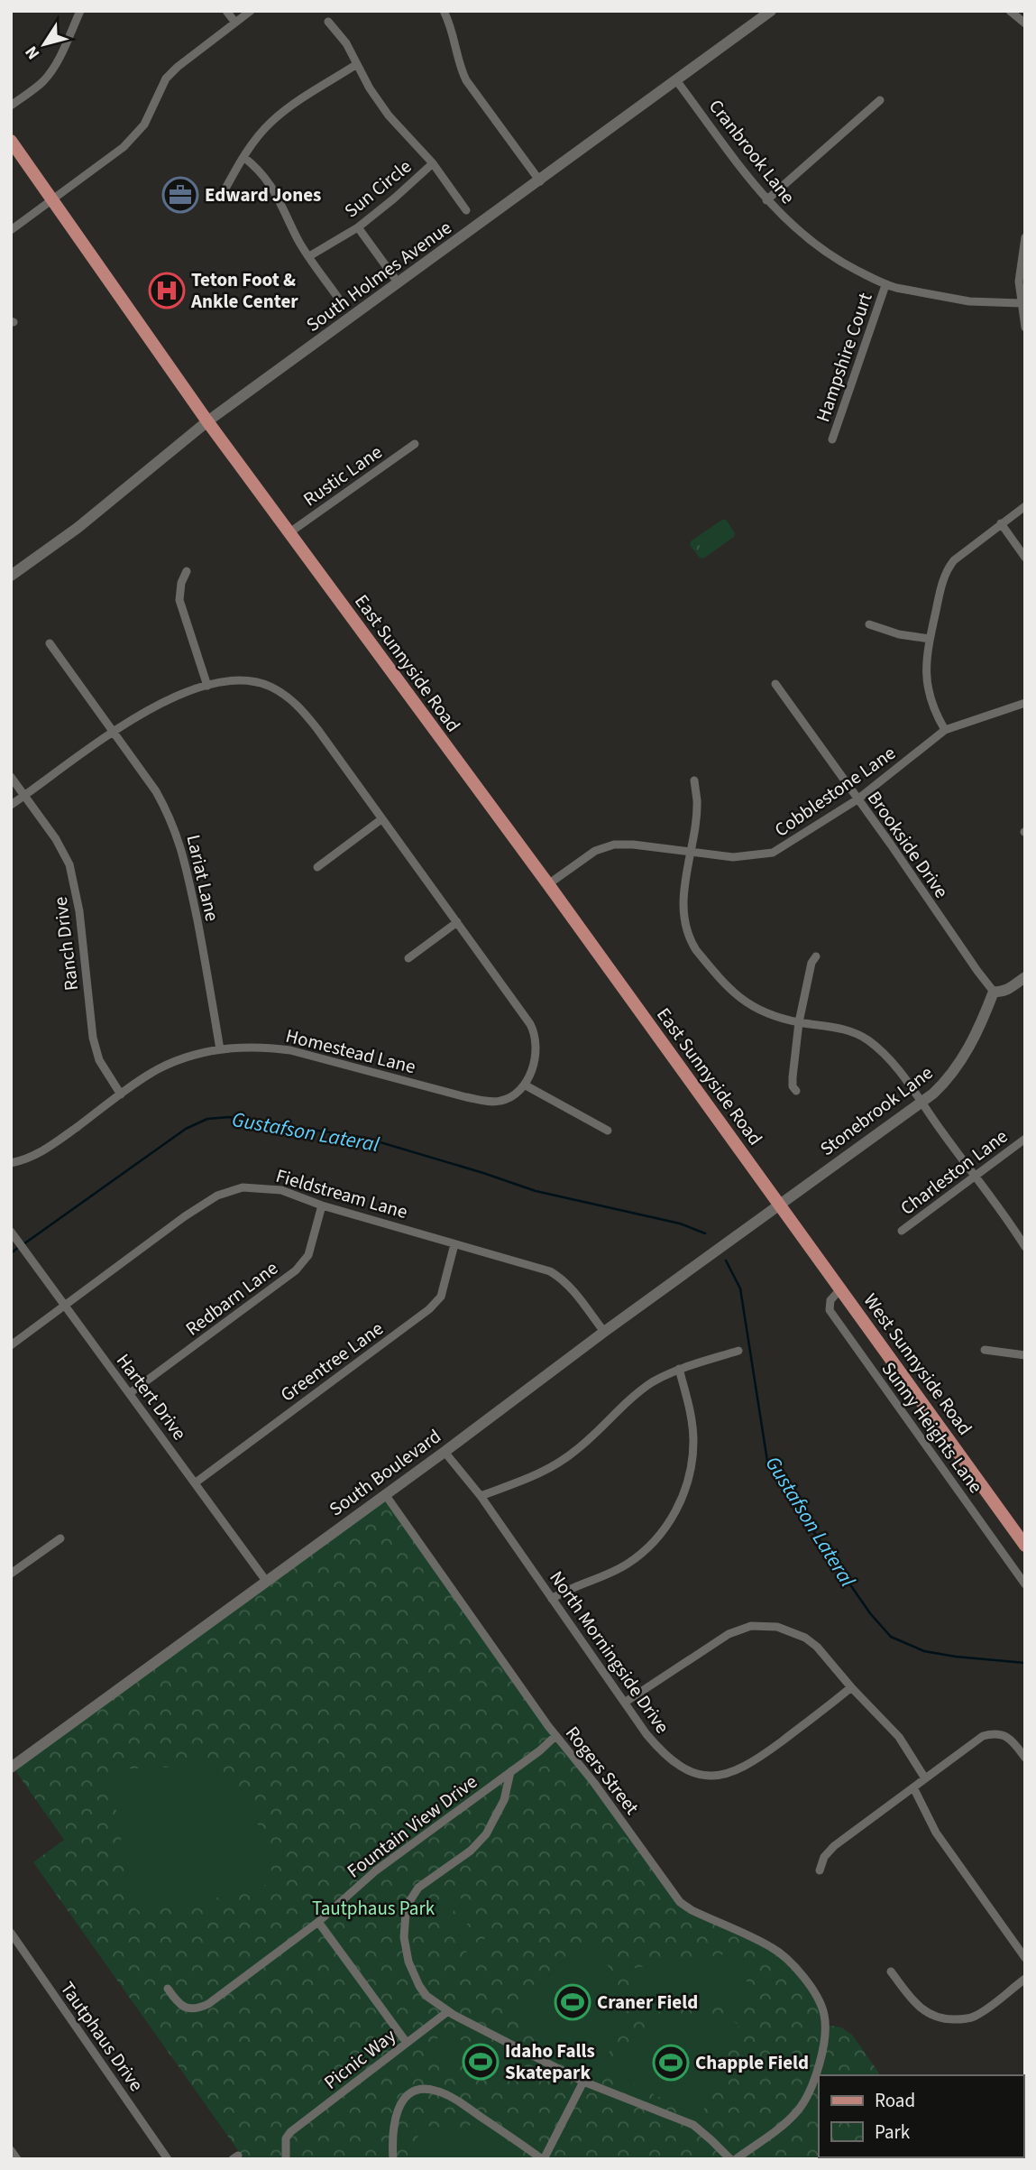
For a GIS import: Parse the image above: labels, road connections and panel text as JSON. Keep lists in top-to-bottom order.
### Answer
{
  "streets": {
    "main road": ["East Sunnyside Road", "West Sunnyside Road"],
    "street": [
      "Cranbrook Lane",
      "Sun Circle",
      "South Holmes Avenue",
      "Hampshire Court",
      "Rustic Lane",
      "Cobblestone Lane",
      "Brookside Drive",
      "Lariat Lane",
      "Ranch Drive",
      "Homestead Lane",
      "Stonebrook Lane",
      "Charleston Lane",
      "Fieldstream Lane",
      "Redbarn Lane",
      "Greentree Lane",
      "Hartert Drive",
      "Sunny Heights Lane",
      "South Boulevard",
      "North Morningside Drive",
      "Rogers Street",
      "Fountain View Drive",
      "Tautphaus Drive",
      "Picnic Way"
    ]
  },
  "crossings": [
    ["Cranbrook Lane", "South Holmes Avenue"],
    ["Cranbrook Lane", "Hampshire Court"],
    ["South Holmes Avenue", "East Sunnyside Road"],
    ["Rustic Lane", "East Sunnyside Road"],
    ["East Sunnyside Road", "Cobblestone Lane"],
    ["East Sunnyside Road", "Stonebrook Lane"],
    ["East Sunnyside Road", "West Sunnyside Road"],
    ["East Sunnyside Road", "South Boulevard"],
    ["Cobblestone Lane", "Brookside Drive"],
    ["Brookside Drive", "Stonebrook Lane"],
    ["Lariat Lane", "Homestead Lane"],
    ["Ranch Drive", "Homestead Lane"],
    ["Stonebrook Lane", "West Sunnyside Road"],
    ["Stonebrook Lane", "South Boulevard"],
    ["Fieldstream Lane", "Redbarn Lane"],
    ["Fieldstream Lane", "Greentree Lane"],
    ["Fieldstream Lane", "Hartert Drive"],
    ["Fieldstream Lane", "South Boulevard"],
    ["Redbarn Lane", "Hartert Drive"],
    ["Greentree Lane", "Hartert Drive"],
    ["West Sunnyside Road", "Sunny Heights Lane"],
    ["West Sunnyside Road", "South Boulevard"],
    ["Hartert Drive", "South Boulevard"],
    ["South Boulevard", "North Morningside Drive"],
    ["South Boulevard", "Rogers Street"],
    ["Rogers Street", "Fountain View Drive"]
  ],
  "water": ["Gustafson Lateral"],
  "parks": ["Tautphaus Park"],
  "places": {
    "office": ["Edward Jones"],
    "hospital": ["Teton Foot & Ankle Center"],
    "sports": ["Craner Field", "Idaho Falls Skatepark", "Chapple Field"]
  },
  "legend": ["Road", "Park"],
  "north": "bottom left"
}
